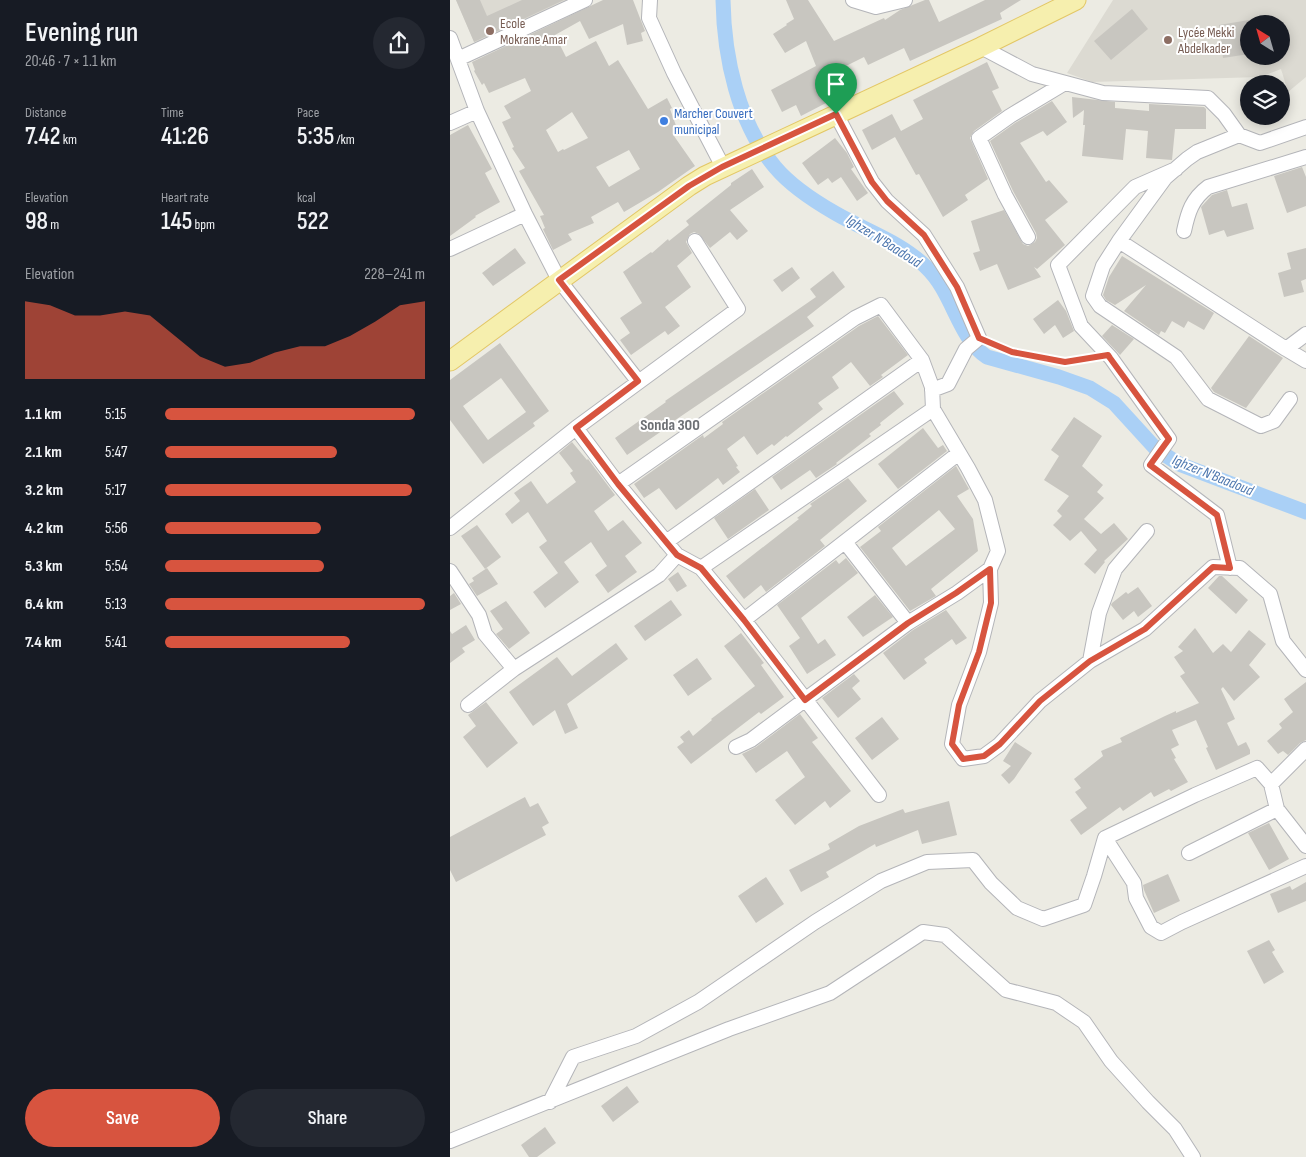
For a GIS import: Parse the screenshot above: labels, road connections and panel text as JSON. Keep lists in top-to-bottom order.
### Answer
{
  "districts": ["Sonda 300"],
  "water": ["Ighzer N'Baadoud"],
  "places": ["Ecole Mokrane Amar", "Lycée Mekki Abdelkader", "Marcher Couvert municipal"],
  "north": "top left",
  "page": {
    "heading": ["Evening run", "20:46 · 7 × 1.1 km"],
    "stats": [
      ["Distance", "7.42 km"],
      ["Time", "41:26"],
      ["Pace", "5:35 /km"],
      ["Elevation", "98 m"],
      ["Heart rate", "145 bpm"],
      ["kcal", "522"]
    ],
    "chart": ["Elevation", "228–241 m"],
    "list": [
      {
        "name": "1.1 km",
        "note": "5:15"
      },
      {
        "name": "2.1 km",
        "note": "5:47"
      },
      {
        "name": "3.2 km",
        "note": "5:17"
      },
      {
        "name": "4.2 km",
        "note": "5:56"
      },
      {
        "name": "5.3 km",
        "note": "5:54"
      },
      {
        "name": "6.4 km",
        "note": "5:13"
      },
      {
        "name": "7.4 km",
        "note": "5:41"
      }
    ],
    "buttons": ["Save", "Share"]
  }
}
